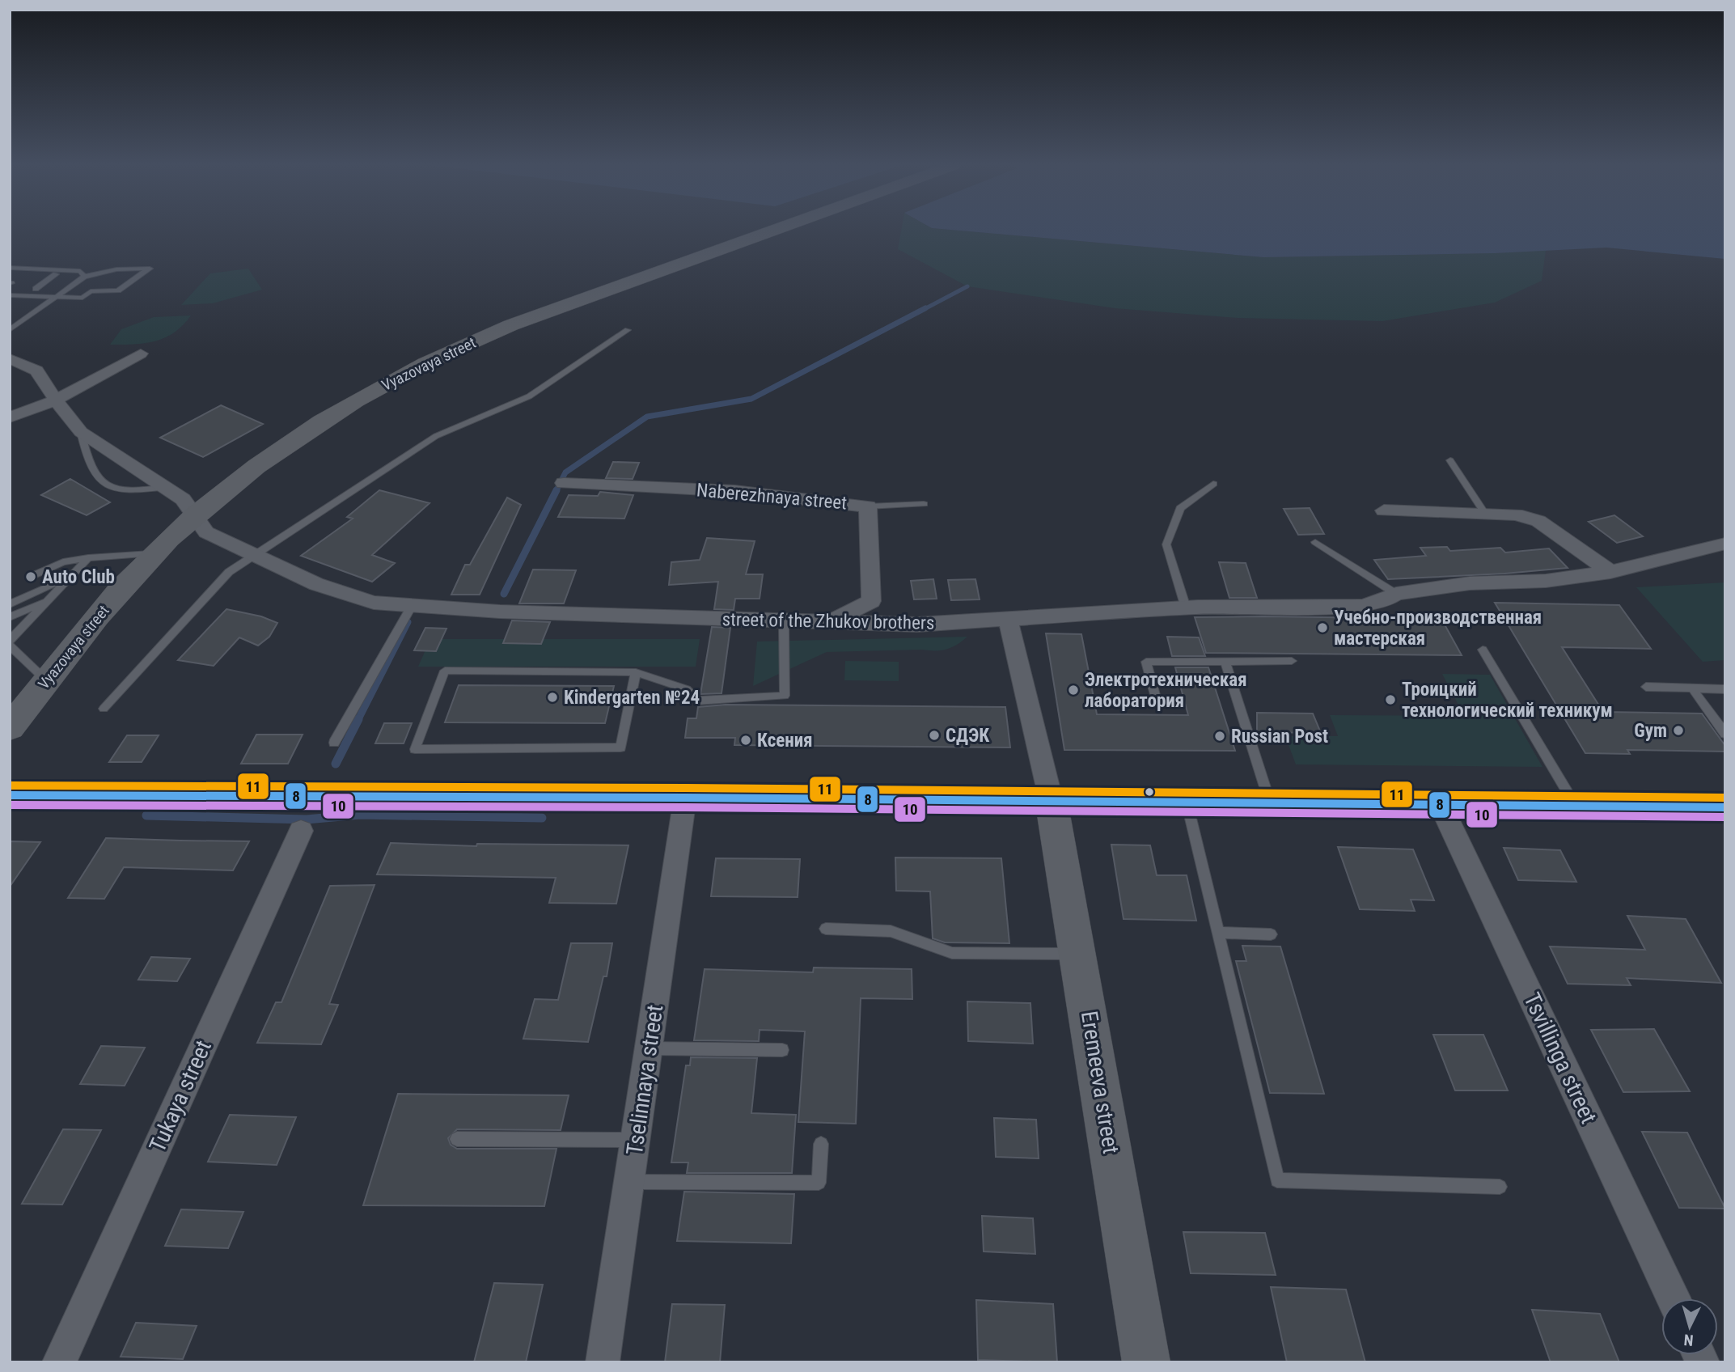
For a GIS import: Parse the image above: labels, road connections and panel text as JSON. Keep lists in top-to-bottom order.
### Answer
{
  "streets": {
    "street": [
      "Vyazovaya street",
      "Naberezhnaya street",
      "street of the Zhukov brothers",
      "Tsvillinga street",
      "Tselinnaya street",
      "Eremeeva street",
      "Tukaya street"
    ]
  },
  "crossings": [
    ["Vyazovaya street", "street of the Zhukov brothers"]
  ],
  "places": [
    "Auto Club",
    "Учебно-производственная мастерская",
    "Электротехническая лаборатория",
    "Kindergarten №24",
    "Троицкий технологический техникум",
    "Gym",
    "СДЭК",
    "Russian Post",
    "Ксения"
  ],
  "lines": ["transit line 11", "transit line 8", "transit line 10"],
  "north": "bottom"
}
